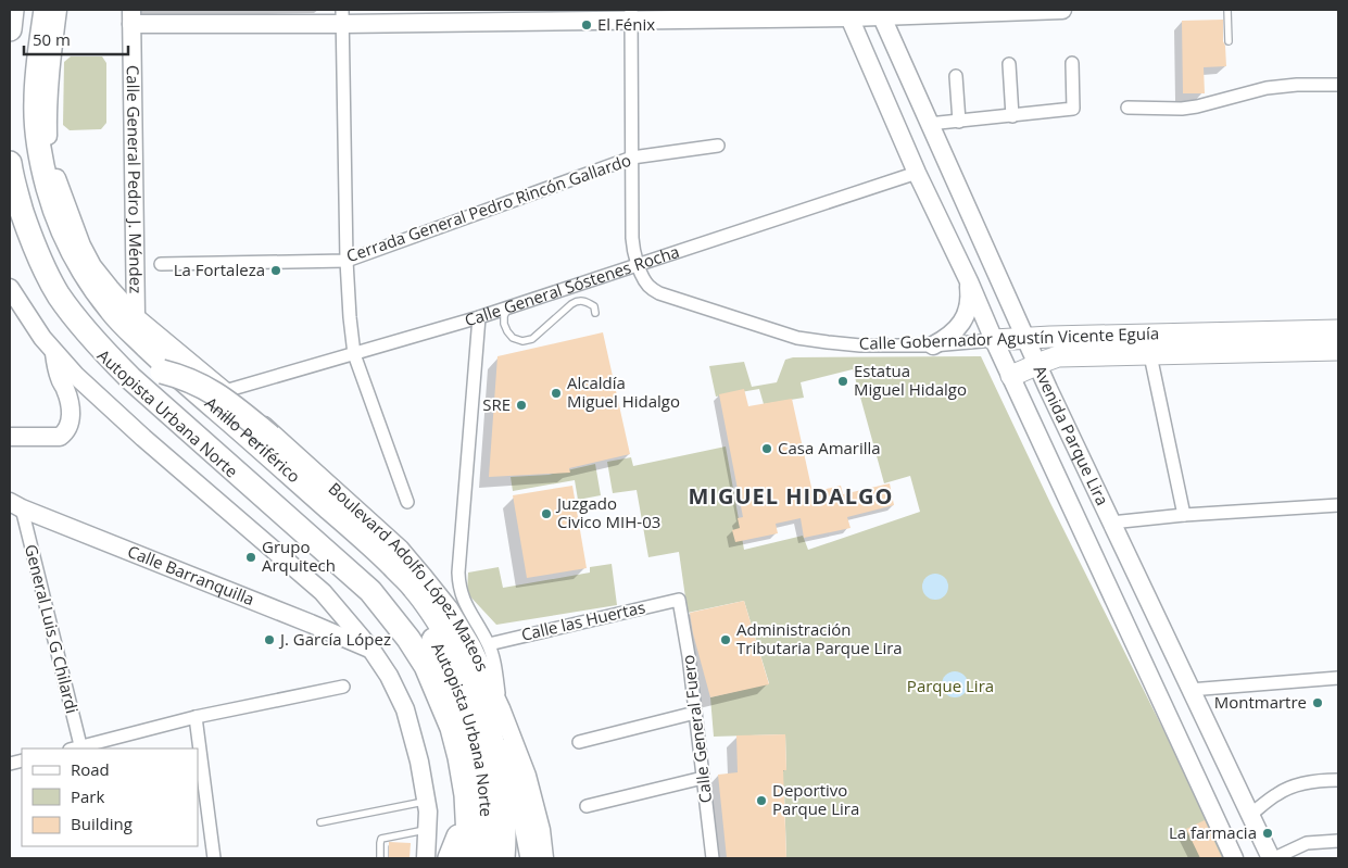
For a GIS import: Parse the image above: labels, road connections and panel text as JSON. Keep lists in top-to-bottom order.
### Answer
{
  "streets": {
    "highway": ["Autopista Urbana Norte", "Anillo Periférico"],
    "main road": [
      "Calle General Pedro J. Méndez",
      "Calle Gobernador Agustín Vicente Eguía",
      "Avenida Parque Lira",
      "Calle Barranquilla",
      "Boulevard Adolfo López Mateos"
    ],
    "street": [
      "Cerrada General Pedro Rincón Gallardo",
      "Calle General Sóstenes Rocha",
      "Calle las Huertas",
      "General Luis G Chilardi",
      "Calle General Fuero"
    ]
  },
  "crossings": [
    ["Calle General Pedro J. Méndez", "Boulevard Adolfo López Mateos"],
    ["Cerrada General Pedro Rincón Gallardo", "Calle Gobernador Agustín Vicente Eguía"],
    ["Calle General Sóstenes Rocha", "Calle Gobernador Agustín Vicente Eguía"],
    ["Calle General Sóstenes Rocha", "Avenida Parque Lira"],
    ["Calle General Sóstenes Rocha", "Boulevard Adolfo López Mateos"],
    ["Calle Gobernador Agustín Vicente Eguía", "Avenida Parque Lira"],
    ["Calle Barranquilla", "General Luis G Chilardi"],
    ["Calle las Huertas", "Calle General Fuero"]
  ],
  "districts": ["MIGUEL HIDALGO"],
  "parks": ["Parque Lira"],
  "places": [
    "El Fénix",
    "La Fortaleza",
    "Estatua Miguel Hidalgo",
    "Alcaldía Miguel Hidalgo",
    "SRE",
    "Casa Amarilla",
    "Juzgado Civico MIH-03",
    "Grupo Arquitech",
    "J. García López",
    "Administración Tributaria Parque Lira",
    "Montmartre",
    "Deportivo Parque Lira",
    "La farmacia"
  ],
  "legend": ["Road", "Park", "Building"],
  "scale_bar": "50 m"
}
